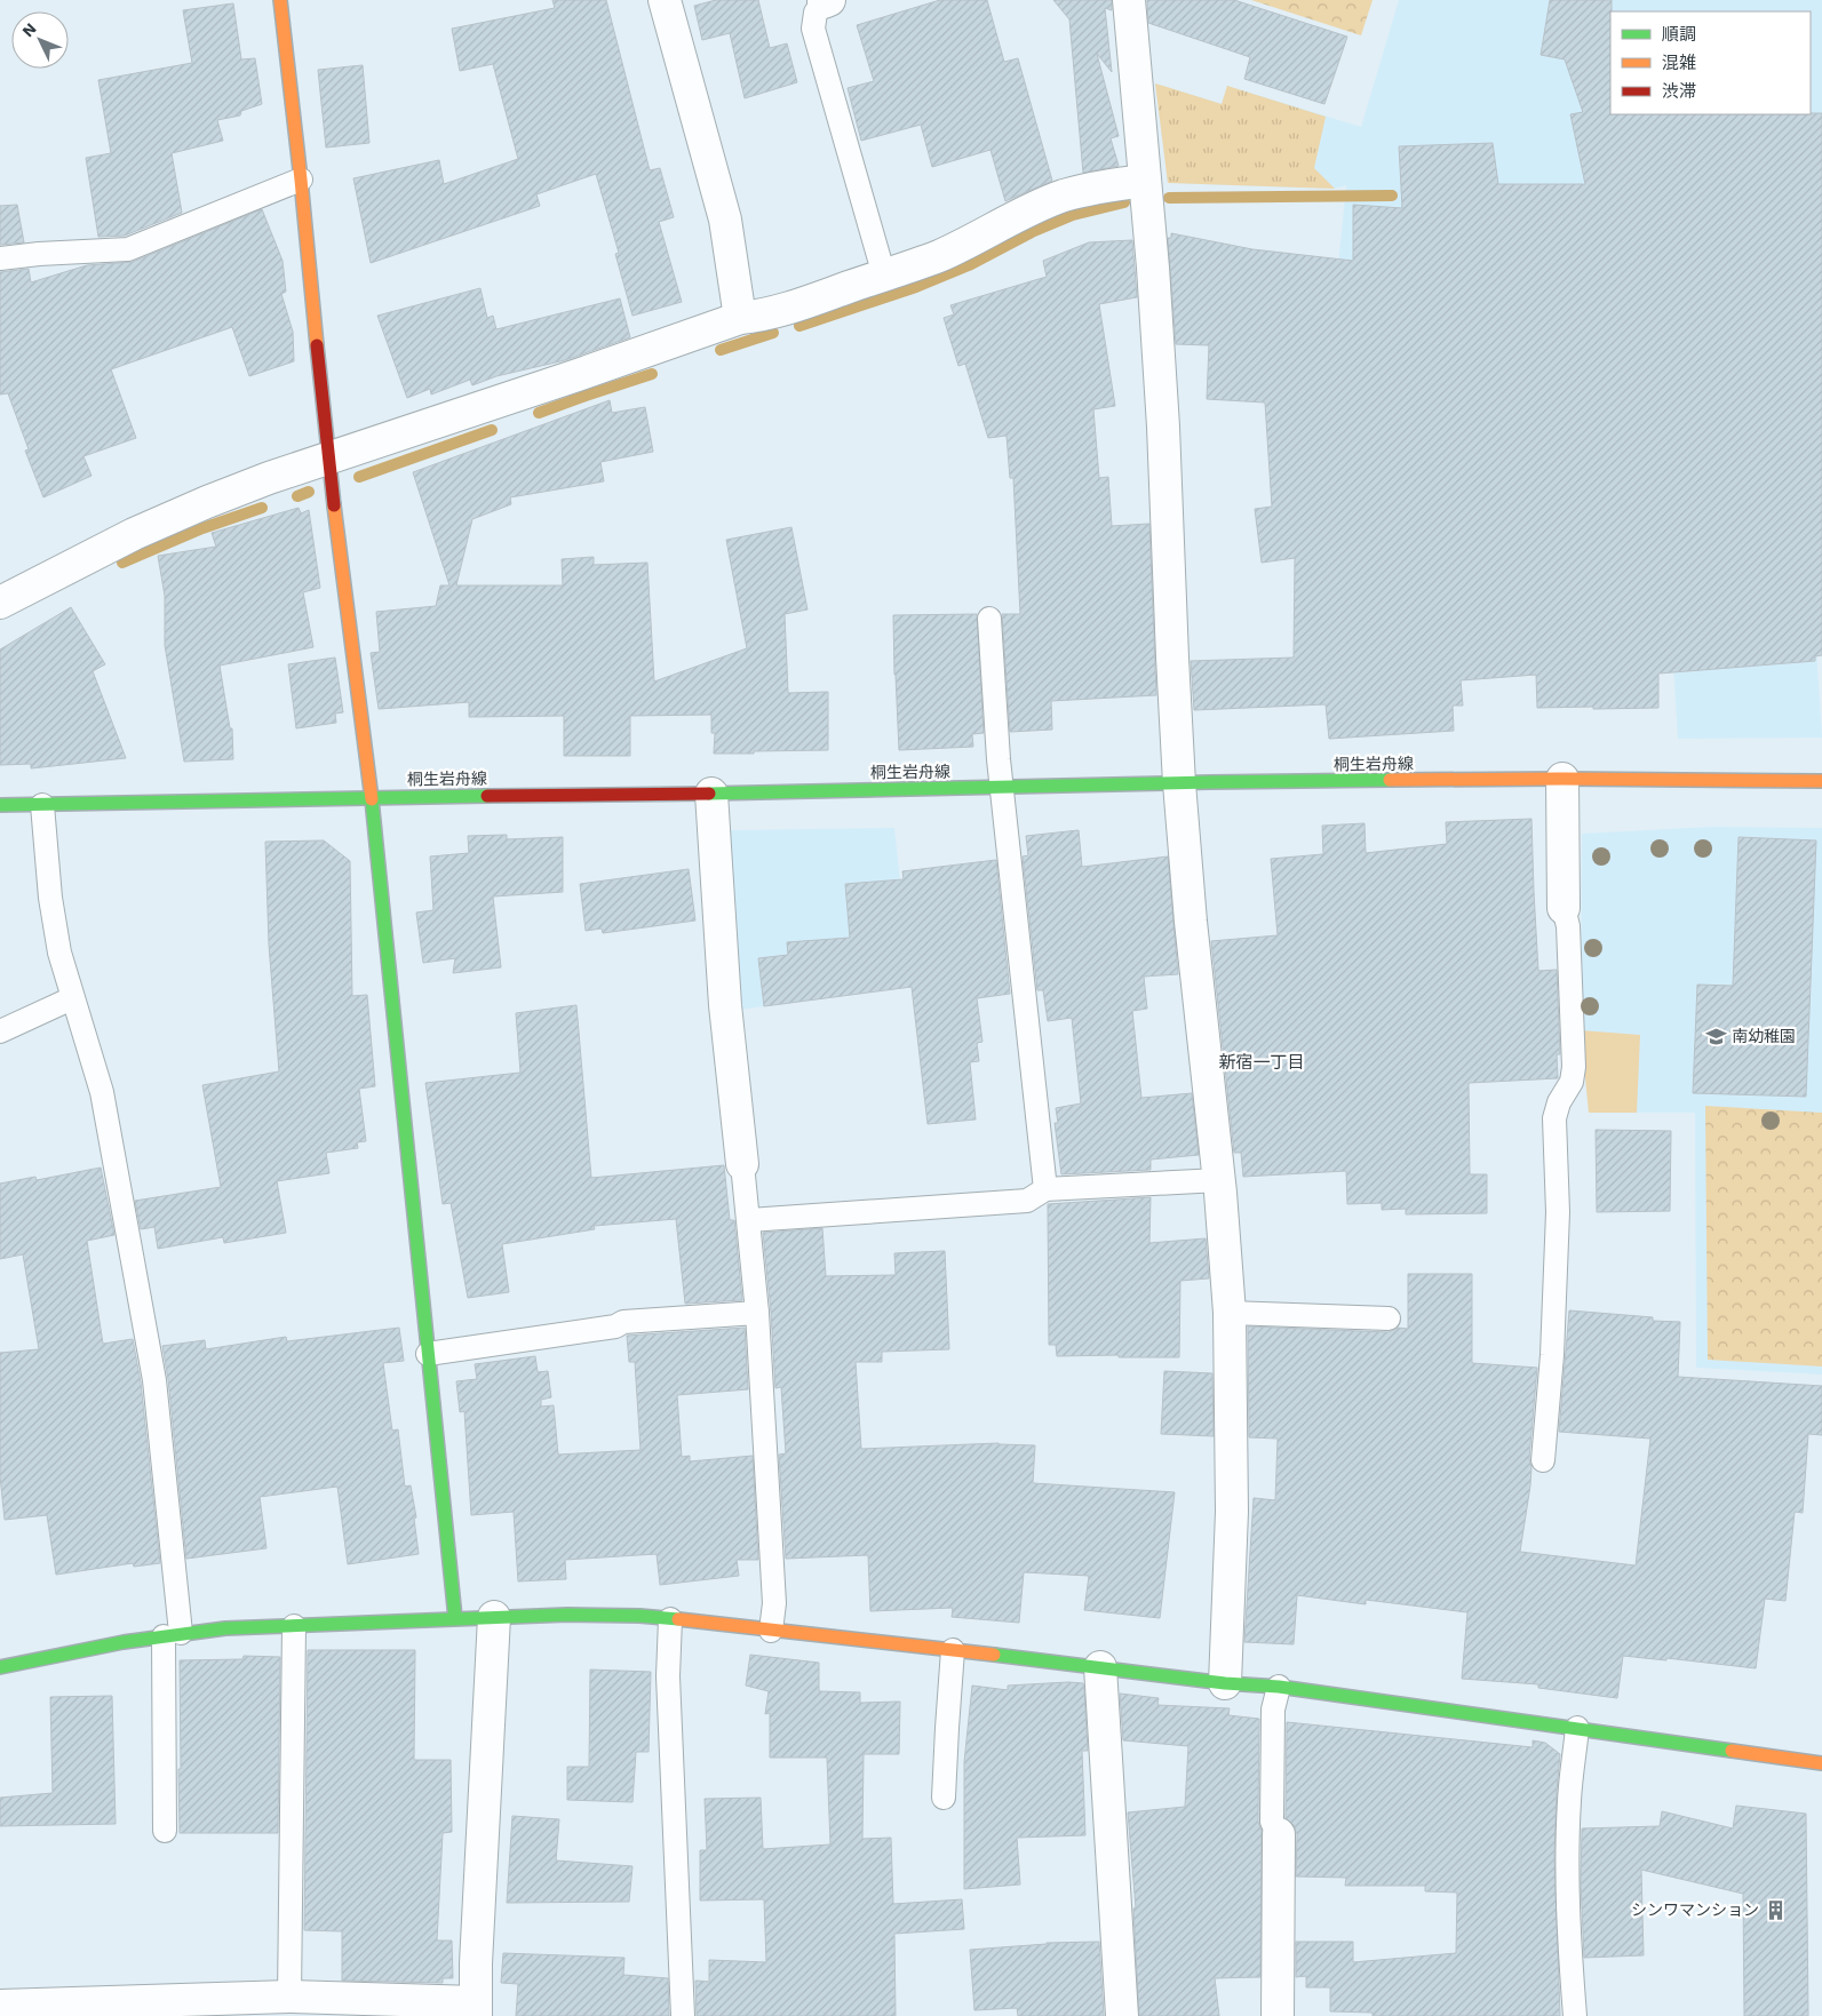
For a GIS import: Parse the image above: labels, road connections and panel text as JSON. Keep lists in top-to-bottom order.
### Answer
{
  "streets": {
    "street": ["桐生岩舟線"]
  },
  "districts": ["新宿一丁目"],
  "places": {
    "school or university": ["南幼稚園"],
    "building": ["シンワマンション"]
  },
  "legend": ["順調", "混雑", "渋滞"],
  "north": "top left"
}
